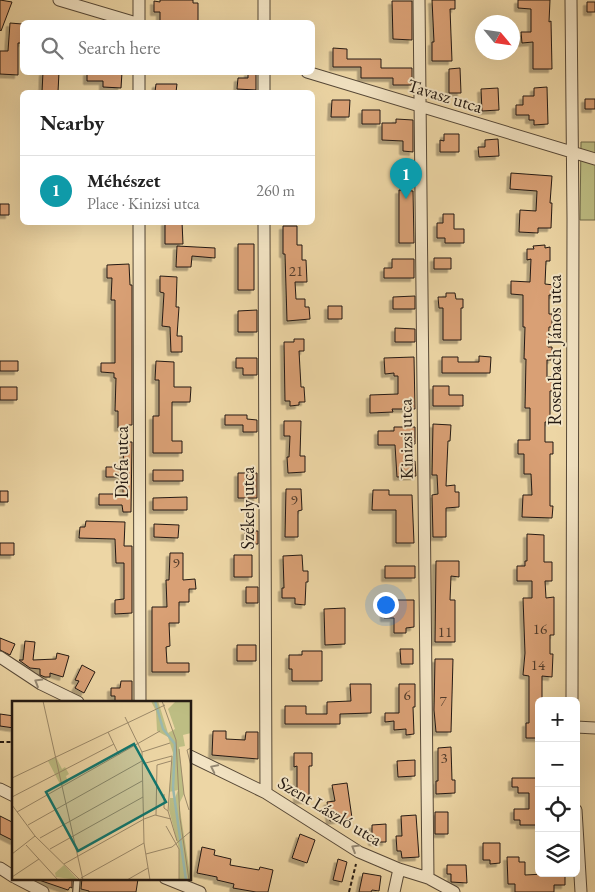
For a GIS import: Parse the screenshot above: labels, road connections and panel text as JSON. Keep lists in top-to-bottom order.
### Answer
{
  "streets": {
    "street": [
      "Tavasz utca",
      "Rosenbach János utca",
      "Kinizsi utca",
      "Diófa utca",
      "Székely utca",
      "Szent László utca"
    ]
  },
  "crossings": [
    ["Tavasz utca", "Rosenbach János utca"],
    ["Tavasz utca", "Kinizsi utca"],
    ["Kinizsi utca", "Szent László utca"],
    ["Székely utca", "Szent László utca"]
  ],
  "one_way": ["Szent László utca"],
  "house_numbers": [
    "21",
    "9",
    "9",
    "16",
    "11",
    "14",
    "6",
    "7",
    "3"
  ],
  "north": "bottom right",
  "page": {
    "search": "Search here",
    "heading": "Nearby",
    "list": [
      {
        "mark": "1",
        "name": "Méhészet",
        "note": "Place · Kinizsi utca",
        "value": "260 m"
      }
    ],
    "pins": "1",
    "map_buttons": ["+", "−"]
  }
}
